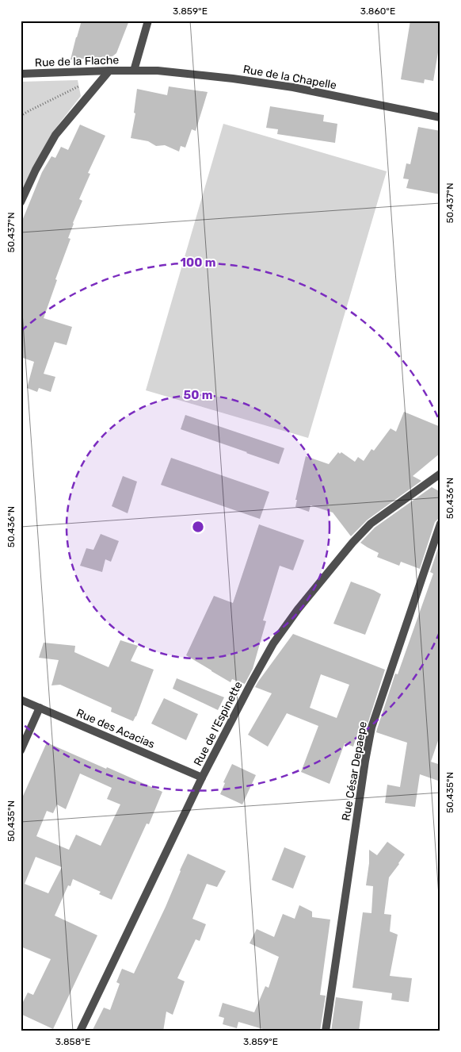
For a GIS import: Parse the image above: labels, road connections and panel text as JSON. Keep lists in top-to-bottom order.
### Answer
{
  "streets": {
    "street": [
      "Rue de la Flache",
      "Rue de la Chapelle",
      "Rue de l'Espinette",
      "Rue des Acacias",
      "Rue César Depaepe"
    ]
  },
  "crossings": [
    ["Rue de la Flache", "Rue de la Chapelle"],
    ["Rue de l'Espinette", "Rue des Acacias"]
  ],
  "coordinates": [
    "3.859°E",
    "3.860°E",
    "50.437°N",
    "50.436°N",
    "50.435°N",
    "3.858°E"
  ],
  "rings": ["100 m", "50 m"]
}
